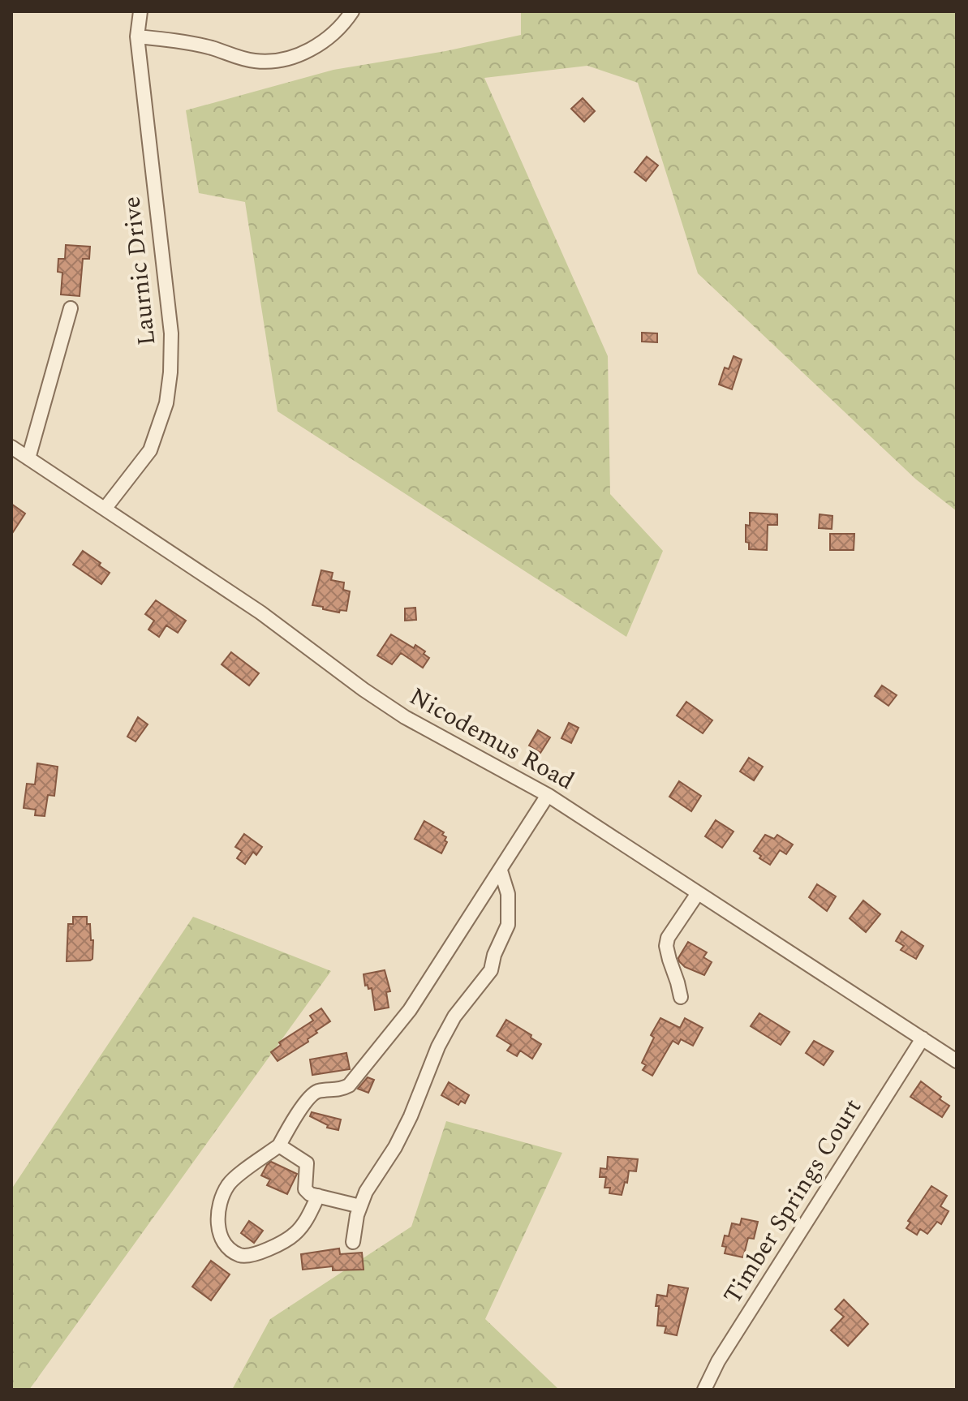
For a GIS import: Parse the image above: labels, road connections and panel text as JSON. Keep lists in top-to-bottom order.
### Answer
{
  "streets": {
    "street": ["Laurnic Drive", "Nicodemus Road", "Timber Springs Court"]
  },
  "crossings": [
    ["Laurnic Drive", "Nicodemus Road"],
    ["Nicodemus Road", "Timber Springs Court"]
  ]
}
